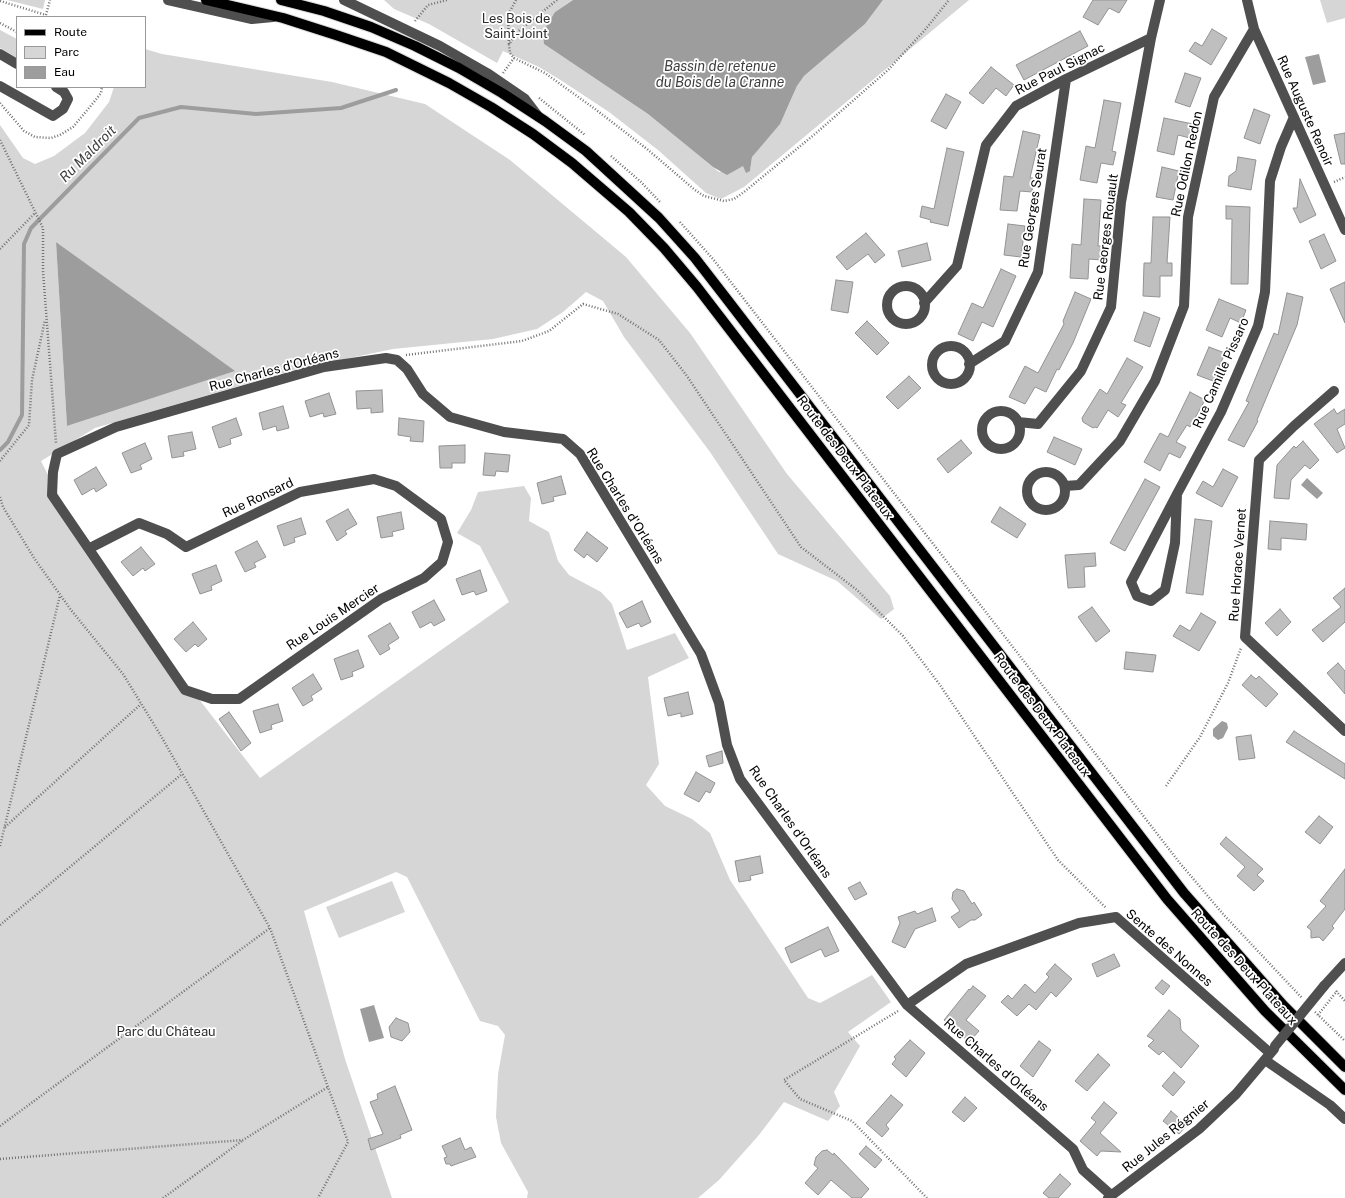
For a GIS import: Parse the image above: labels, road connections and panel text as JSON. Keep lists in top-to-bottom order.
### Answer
{
  "streets": {
    "main road": ["Route des Deux Plateaux"],
    "street": [
      "Rue Paul Signac",
      "Rue Auguste Renoir",
      "Rue Odilon Redon",
      "Rue Georges Seurat",
      "Rue Georges Rouault",
      "Rue Charles d'Orléans",
      "Rue Camille Pissaro",
      "Rue Ronsard",
      "Rue Horace Vernet",
      "Rue Louis Mercier",
      "Sente des Nonnes",
      "Rue Jules Régnier"
    ]
  },
  "crossings": [
    ["Rue Paul Signac", "Rue Georges Seurat"],
    ["Rue Paul Signac", "Rue Georges Rouault"],
    ["Rue Auguste Renoir", "Rue Odilon Redon"],
    ["Rue Auguste Renoir", "Rue Camille Pissaro"],
    ["Rue Charles d'Orléans", "Sente des Nonnes"],
    ["Rue Charles d'Orléans", "Rue Jules Régnier"],
    ["Rue Ronsard", "Rue Louis Mercier"],
    ["Sente des Nonnes", "Rue Jules Régnier"]
  ],
  "water": ["Bassin de retenue du Bois de la Cranne", "Ru Maldroit"],
  "parks": ["Les Bois de Saint-Joint", "Parc du Château"],
  "legend": ["Route", "Parc", "Eau"]
}
